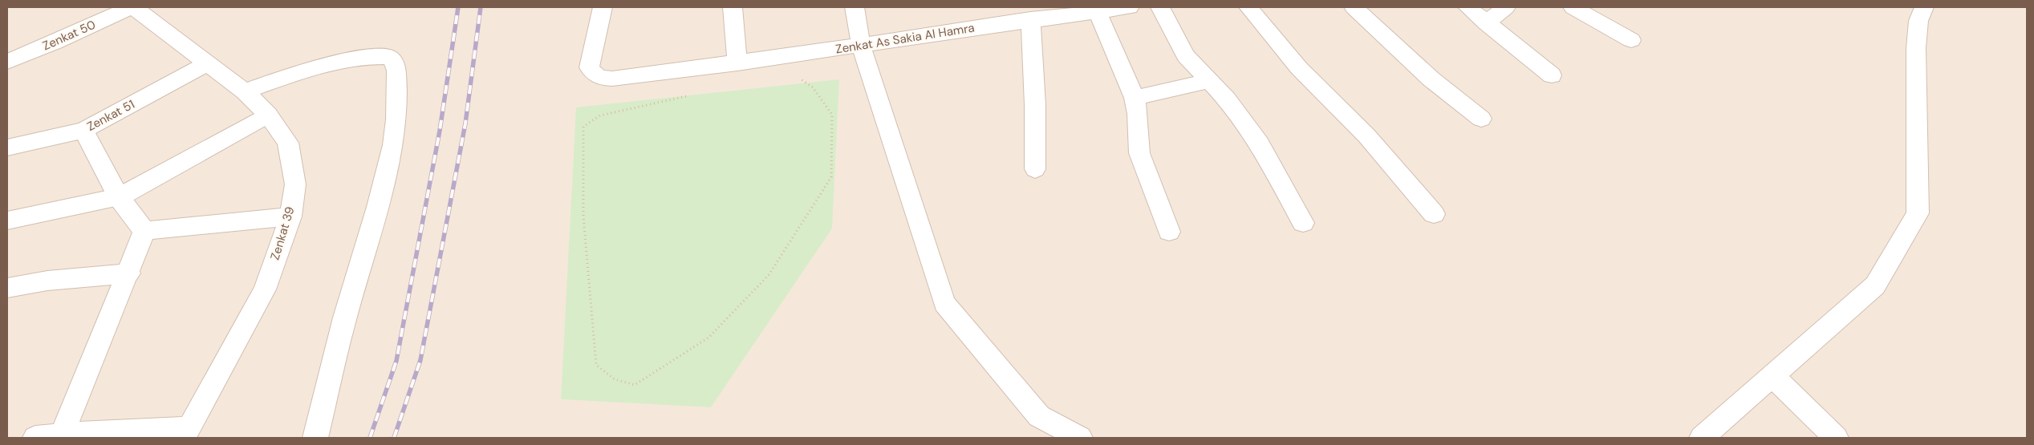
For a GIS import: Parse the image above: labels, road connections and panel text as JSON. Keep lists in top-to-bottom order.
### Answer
{
  "streets": {
    "street": [
      "Zenkat 50",
      "Zenkat As Sakia Al Hamra",
      "Zenkat 51",
      "Zenkat 39"
    ]
  },
  "crossings": [
    ["Zenkat 51", "Zenkat 39"]
  ]
}
